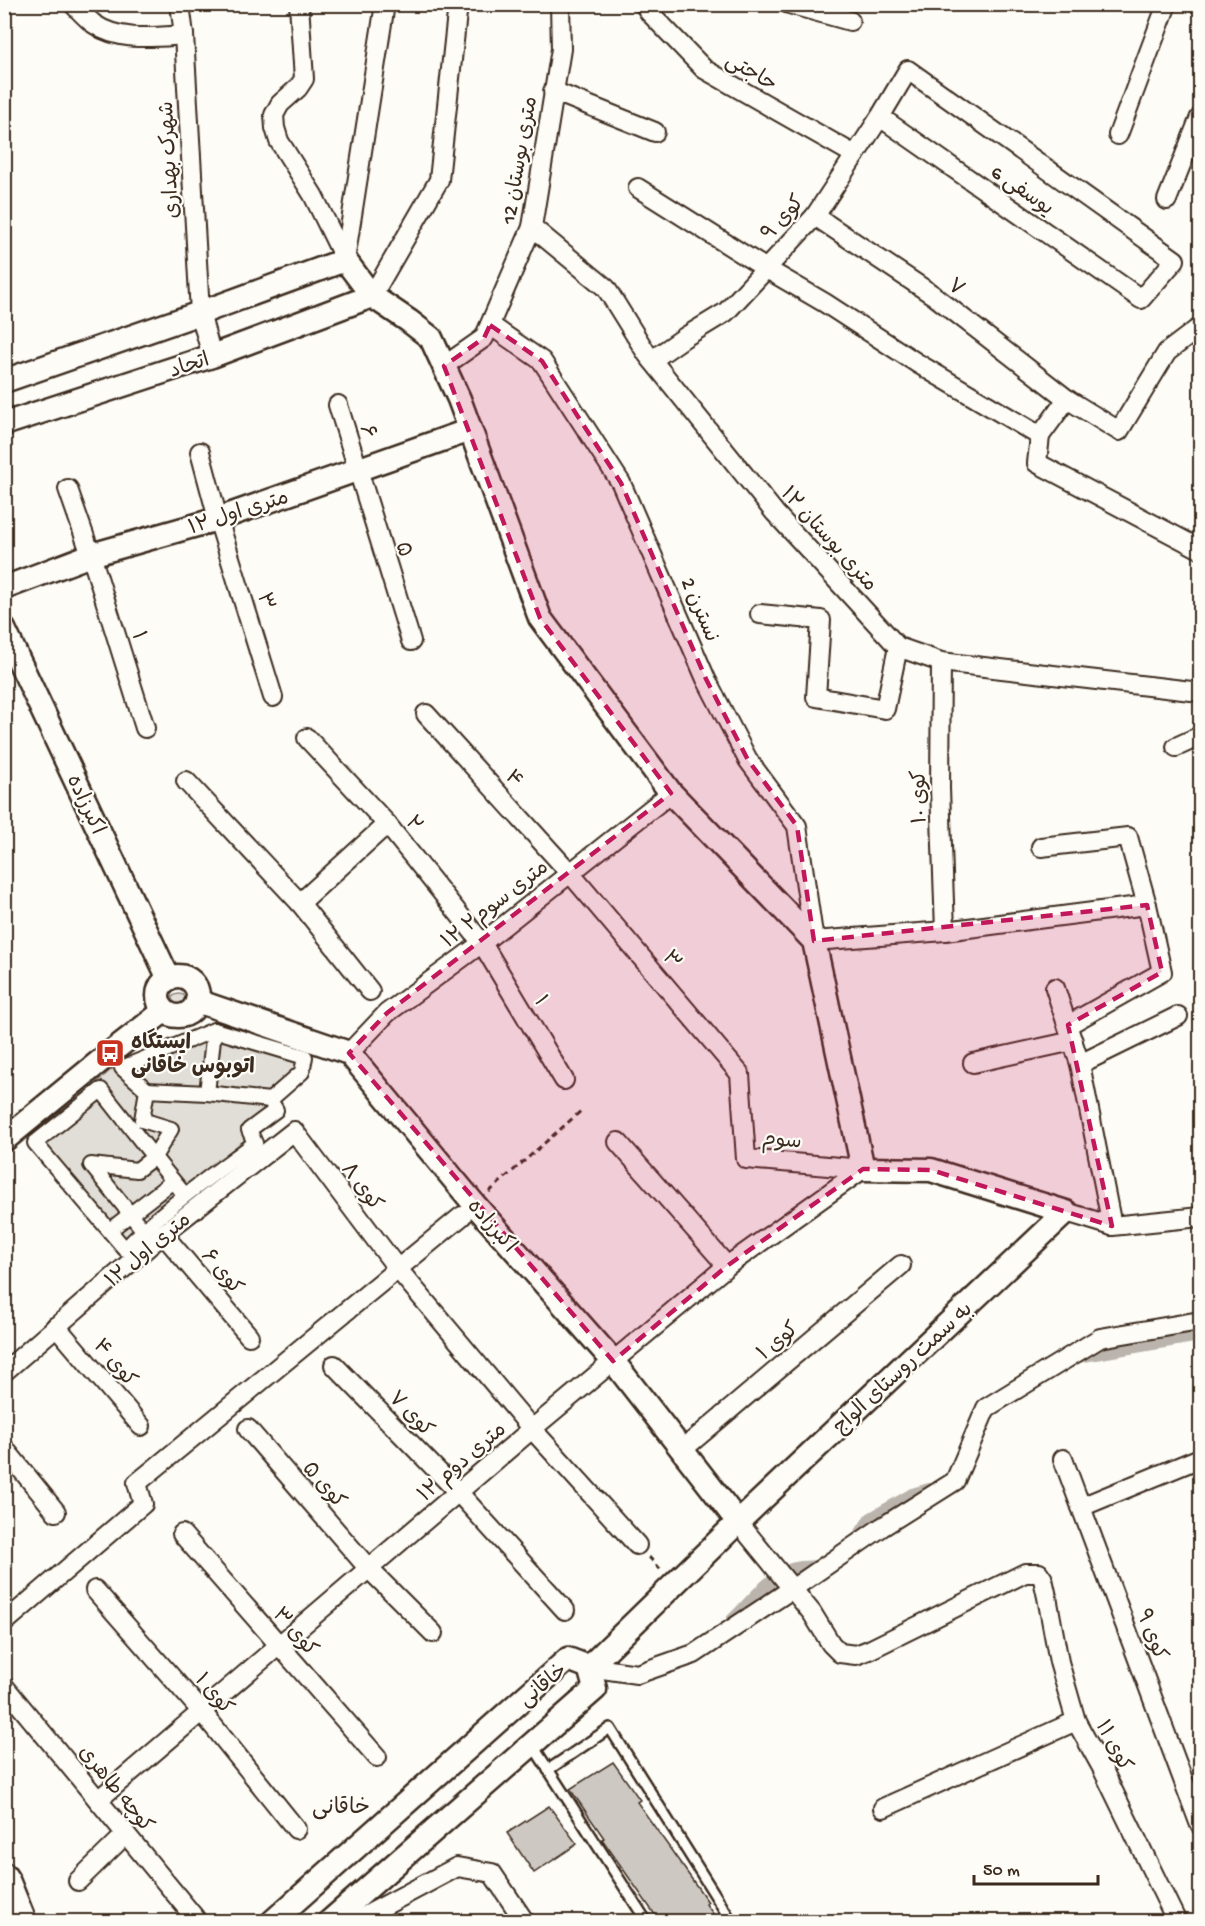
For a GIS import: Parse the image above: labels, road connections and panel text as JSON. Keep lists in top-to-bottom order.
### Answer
{
  "streets": {
    "street": [
      "حاجتی",
      "شهرک بهداری",
      "12 متری بوستان",
      "یوسفی 6",
      "کوی ۹",
      "۷",
      "اتحاد",
      "۶",
      "۱۲ متری اول",
      "۱۲ متری بوستان",
      "۵",
      "۳",
      "نسترن 2",
      "۱",
      "۴",
      "کوی ۱۰",
      "اکبرزاده",
      "۲",
      "۱۲ متری سوم۲",
      "سوم",
      "کوی ۸",
      "کوی ۶",
      "کوی ۱",
      "کوی ۴",
      "به سمت روستای الواج",
      "کوی ۷",
      "۱۲ متری دوم",
      "کوی ۵",
      "کوی ۳",
      "خاقانی",
      "کوی ۱۱",
      "کوچه طاهری"
    ]
  },
  "crossings": [
    ["حاجتی", "کوی ۹"],
    ["شهرک بهداری", "اتحاد"],
    ["12 متری بوستان", "۱۲ متری بوستان"],
    ["12 متری بوستان", "نسترن 2"],
    ["یوسفی 6", "کوی ۹"],
    ["کوی ۹", "۷"],
    ["کوی ۹", "۱۲ متری بوستان"],
    ["۶", "۱۲ متری اول"],
    ["۶", "۵"],
    ["۱۲ متری اول", "۵"],
    ["۱۲ متری اول", "۳"],
    ["۱۲ متری اول", "۱"],
    ["۱۲ متری اول", "کوی ۸"],
    ["۱۲ متری اول", "کوی ۶"],
    ["۱۲ متری اول", "کوی ۴"],
    ["۱۲ متری بوستان", "کوی ۱۰"],
    ["۳", "۴"],
    ["۳", "۱۲ متری سوم۲"],
    ["۳", "سوم"],
    ["۱", "۲"],
    ["۱", "۱۲ متری سوم۲"],
    ["۴", "۱۲ متری سوم۲"],
    ["اکبرزاده", "۱۲ متری سوم۲"],
    ["اکبرزاده", "کوی ۱"],
    ["اکبرزاده", "به سمت روستای الواج"],
    ["اکبرزاده", "۱۲ متری دوم"],
    ["۲", "۱۲ متری سوم۲"],
    ["سوم", "۱۲ متری دوم"],
    ["کوی ۸", "۱۲ متری دوم"],
    ["کوی ۱", "۱۲ متری دوم"],
    ["به سمت روستای الواج", "خاقانی"],
    ["کوی ۷", "۱۲ متری دوم"],
    ["۱۲ متری دوم", "کوی ۵"],
    ["۱۲ متری دوم", "کوی ۳"],
    ["۱۲ متری دوم", "کوچه طاهری"]
  ],
  "districts": ["خاقانی"],
  "places": {
    "bus stop": ["ایستگاه اتوبوس خاقانی"]
  },
  "scale_bar": "50 m"
}
